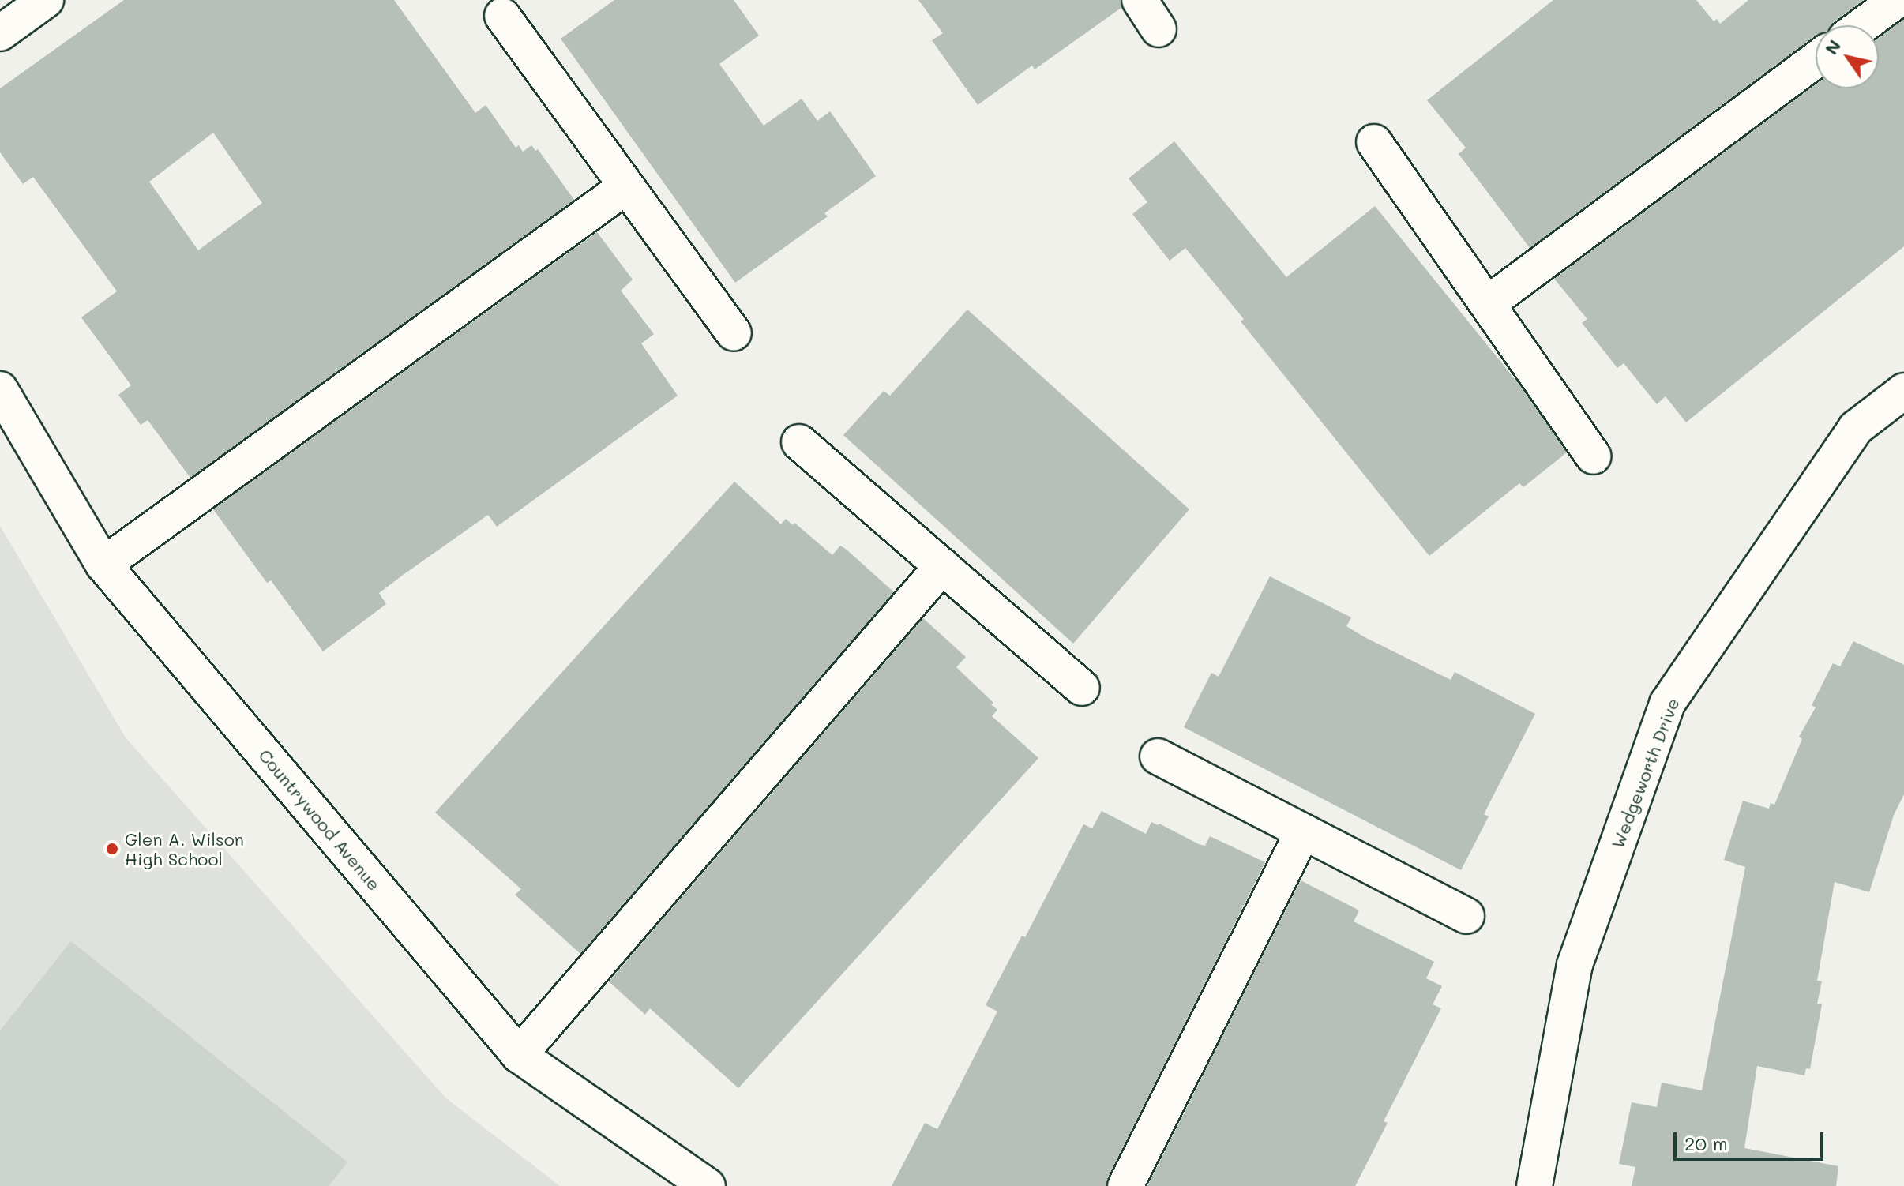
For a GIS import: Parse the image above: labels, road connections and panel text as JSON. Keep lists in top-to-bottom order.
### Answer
{
  "streets": {
    "street": ["Wedgeworth Drive", "Countrywood Avenue"]
  },
  "places": ["Glen A. Wilson High School"],
  "scale_bar": "20 m",
  "north": "top left"
}
